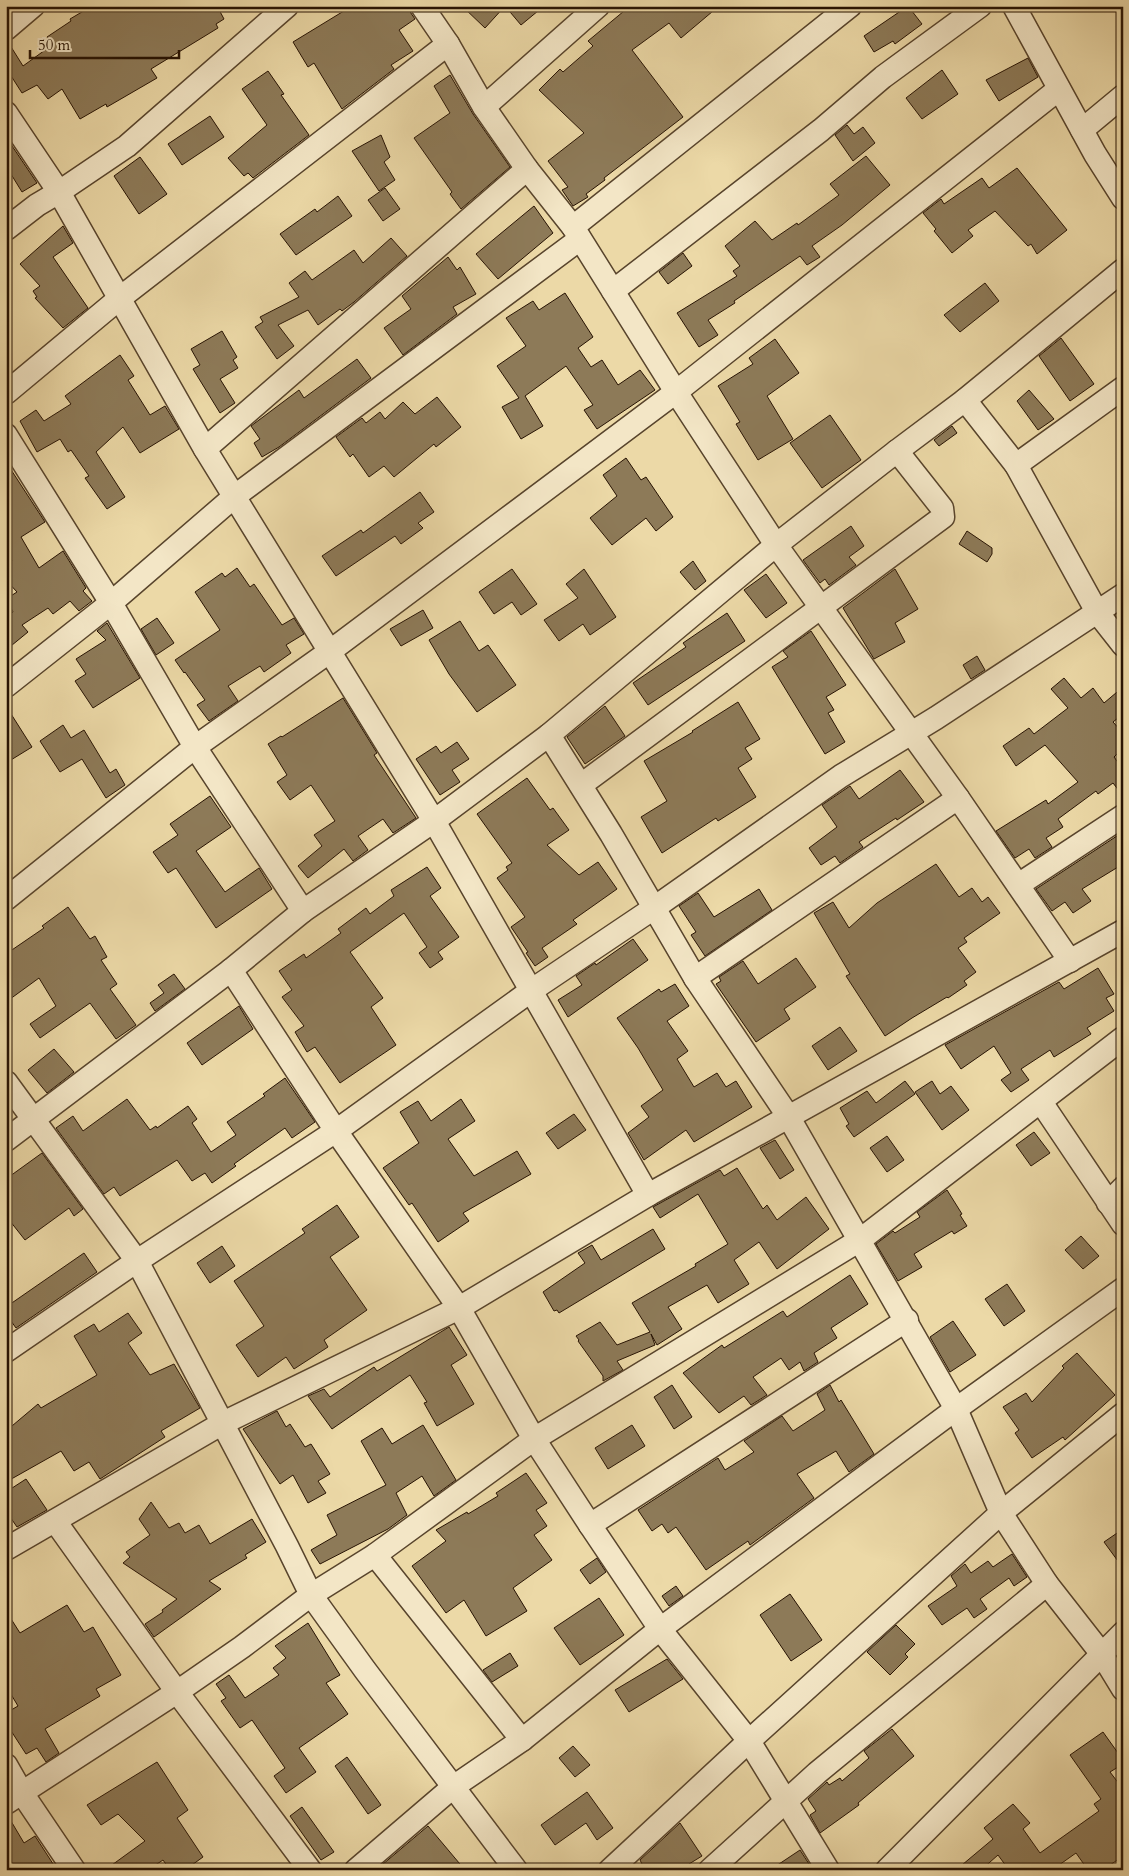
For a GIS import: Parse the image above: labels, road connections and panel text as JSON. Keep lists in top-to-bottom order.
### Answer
{
  "scale_bar": "50 m"
}
